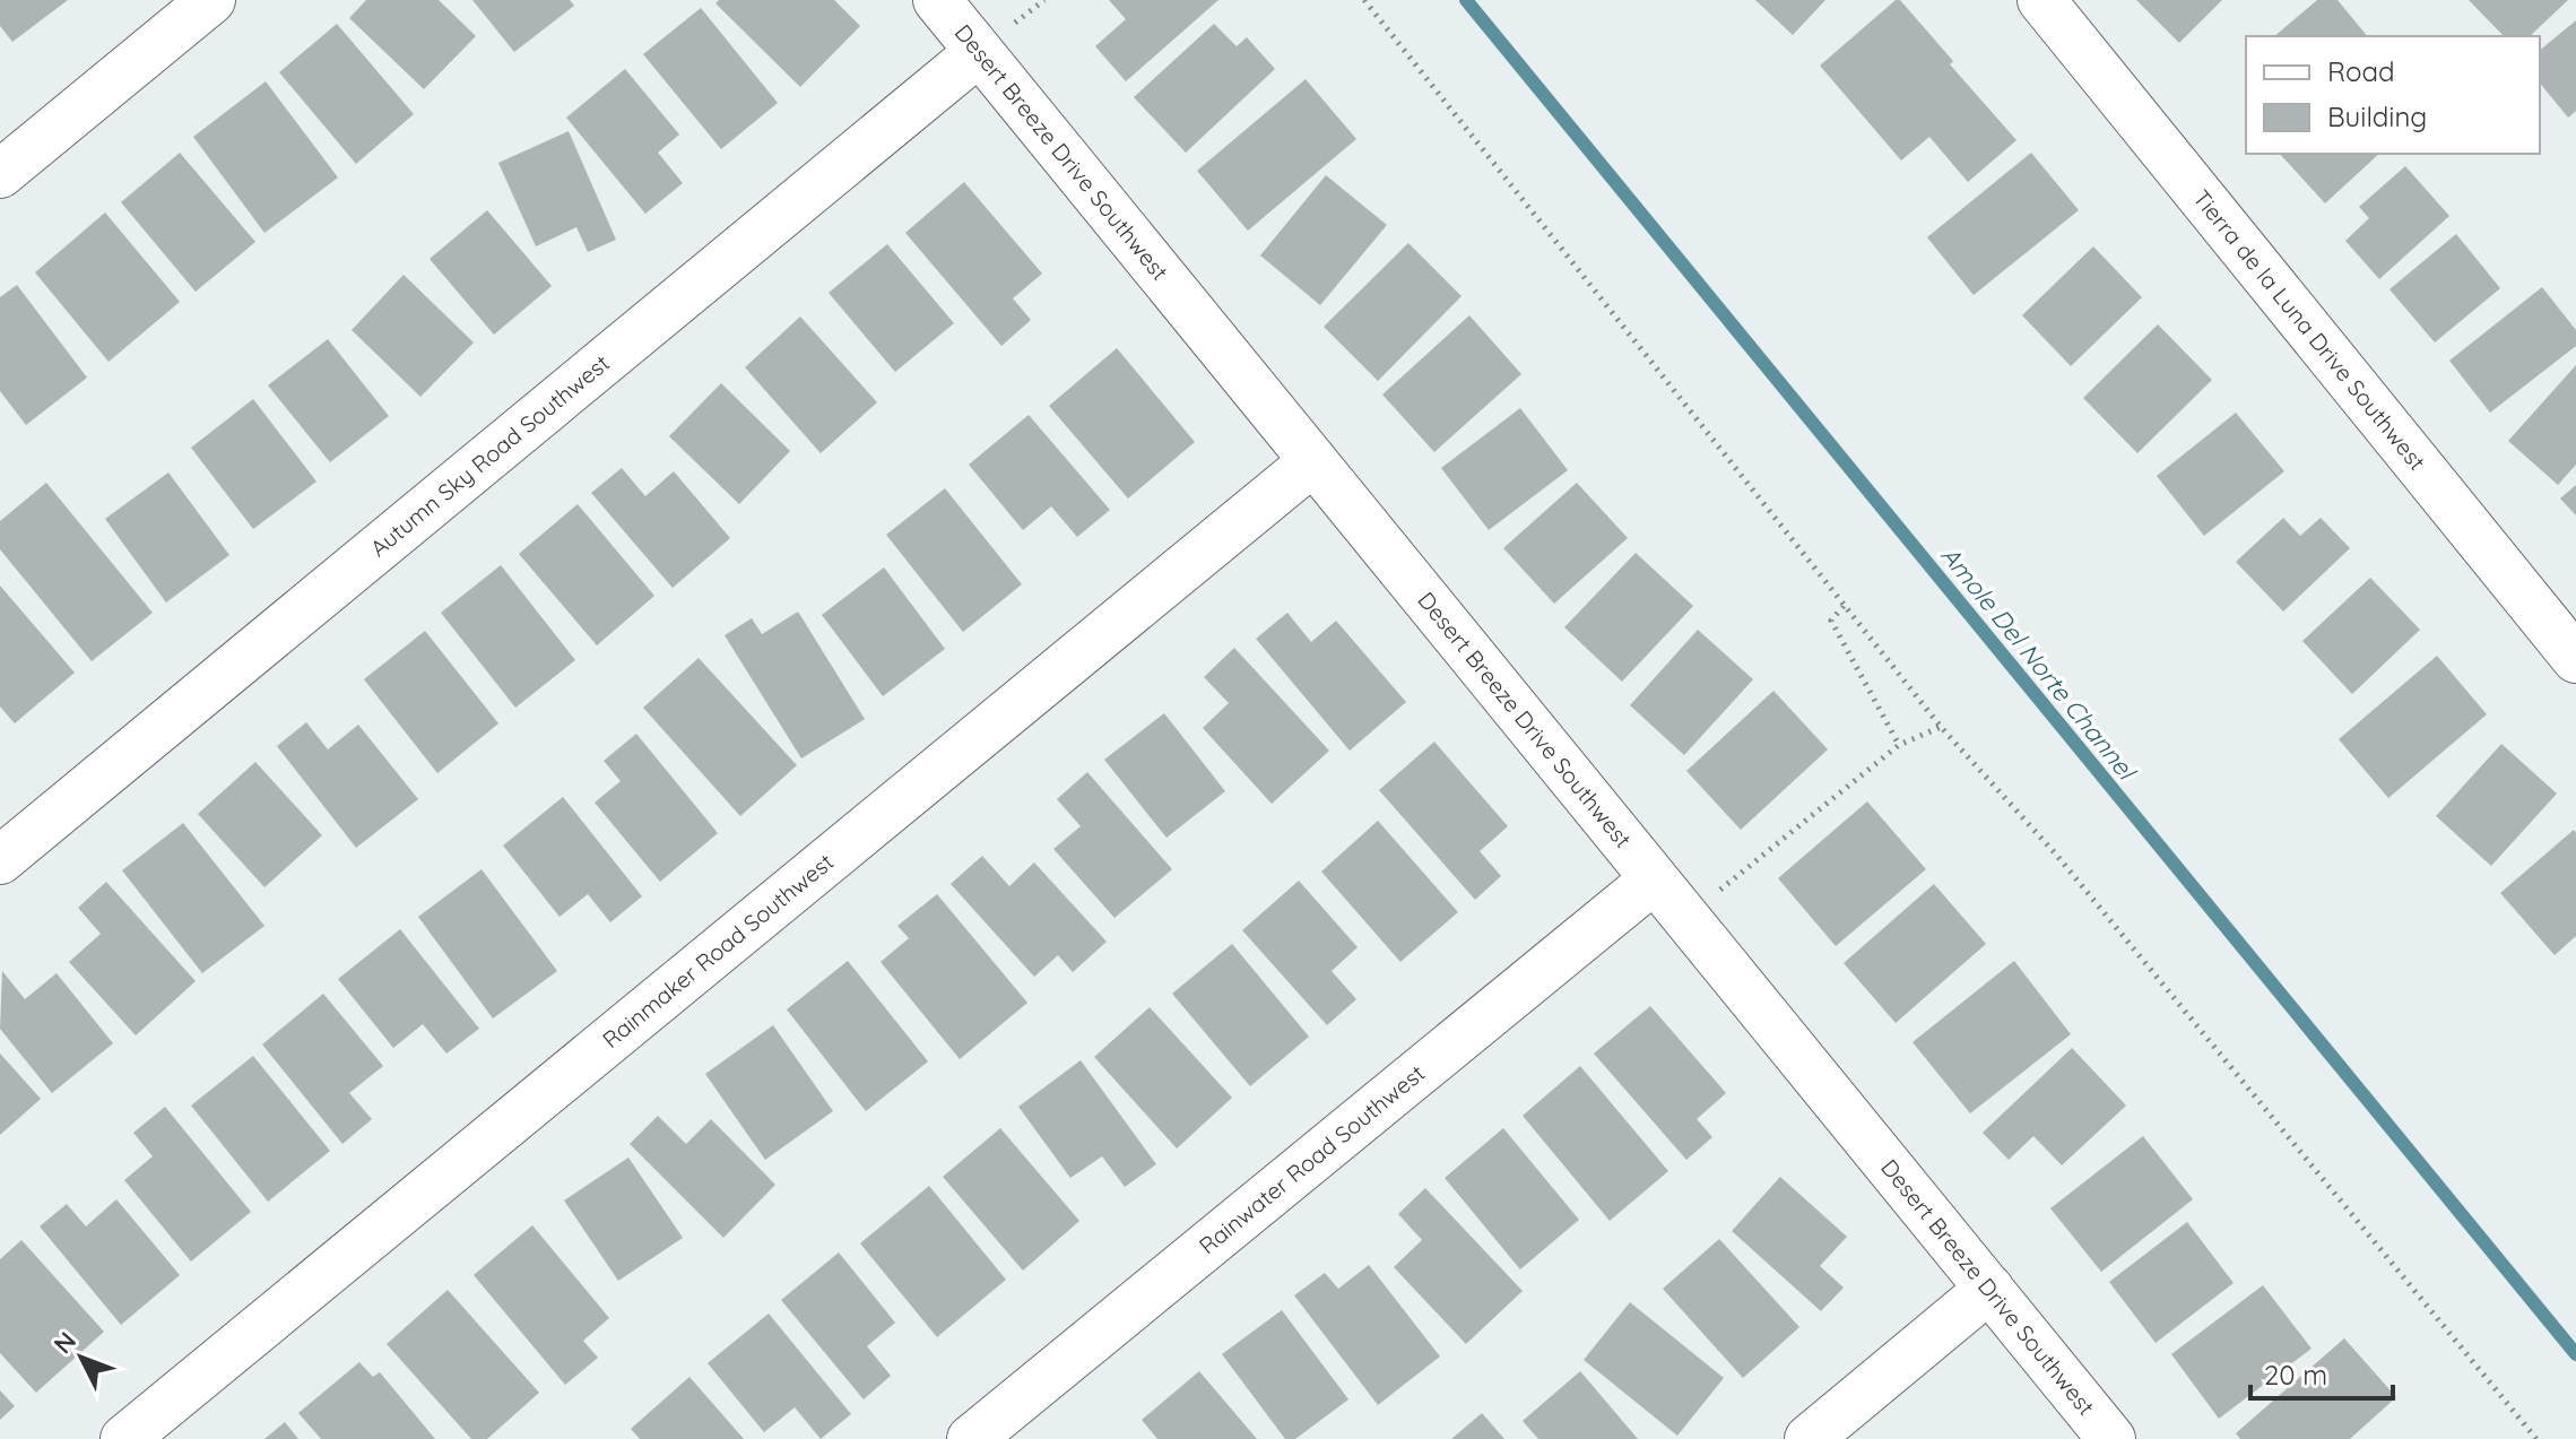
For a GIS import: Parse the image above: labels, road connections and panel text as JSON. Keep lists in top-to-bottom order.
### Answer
{
  "streets": {
    "street": [
      "Desert Breeze Drive Southwest",
      "Tierra de la Luna Drive Southwest",
      "Autumn Sky Road Southwest",
      "Rainmaker Road Southwest",
      "Rainwater Road Southwest"
    ]
  },
  "crossings": [
    ["Desert Breeze Drive Southwest", "Autumn Sky Road Southwest"],
    ["Desert Breeze Drive Southwest", "Rainmaker Road Southwest"],
    ["Desert Breeze Drive Southwest", "Rainwater Road Southwest"]
  ],
  "water": ["Amole Del Norte Channel"],
  "legend": ["Road", "Building"],
  "scale_bar": "20 m",
  "north": "top left"
}
